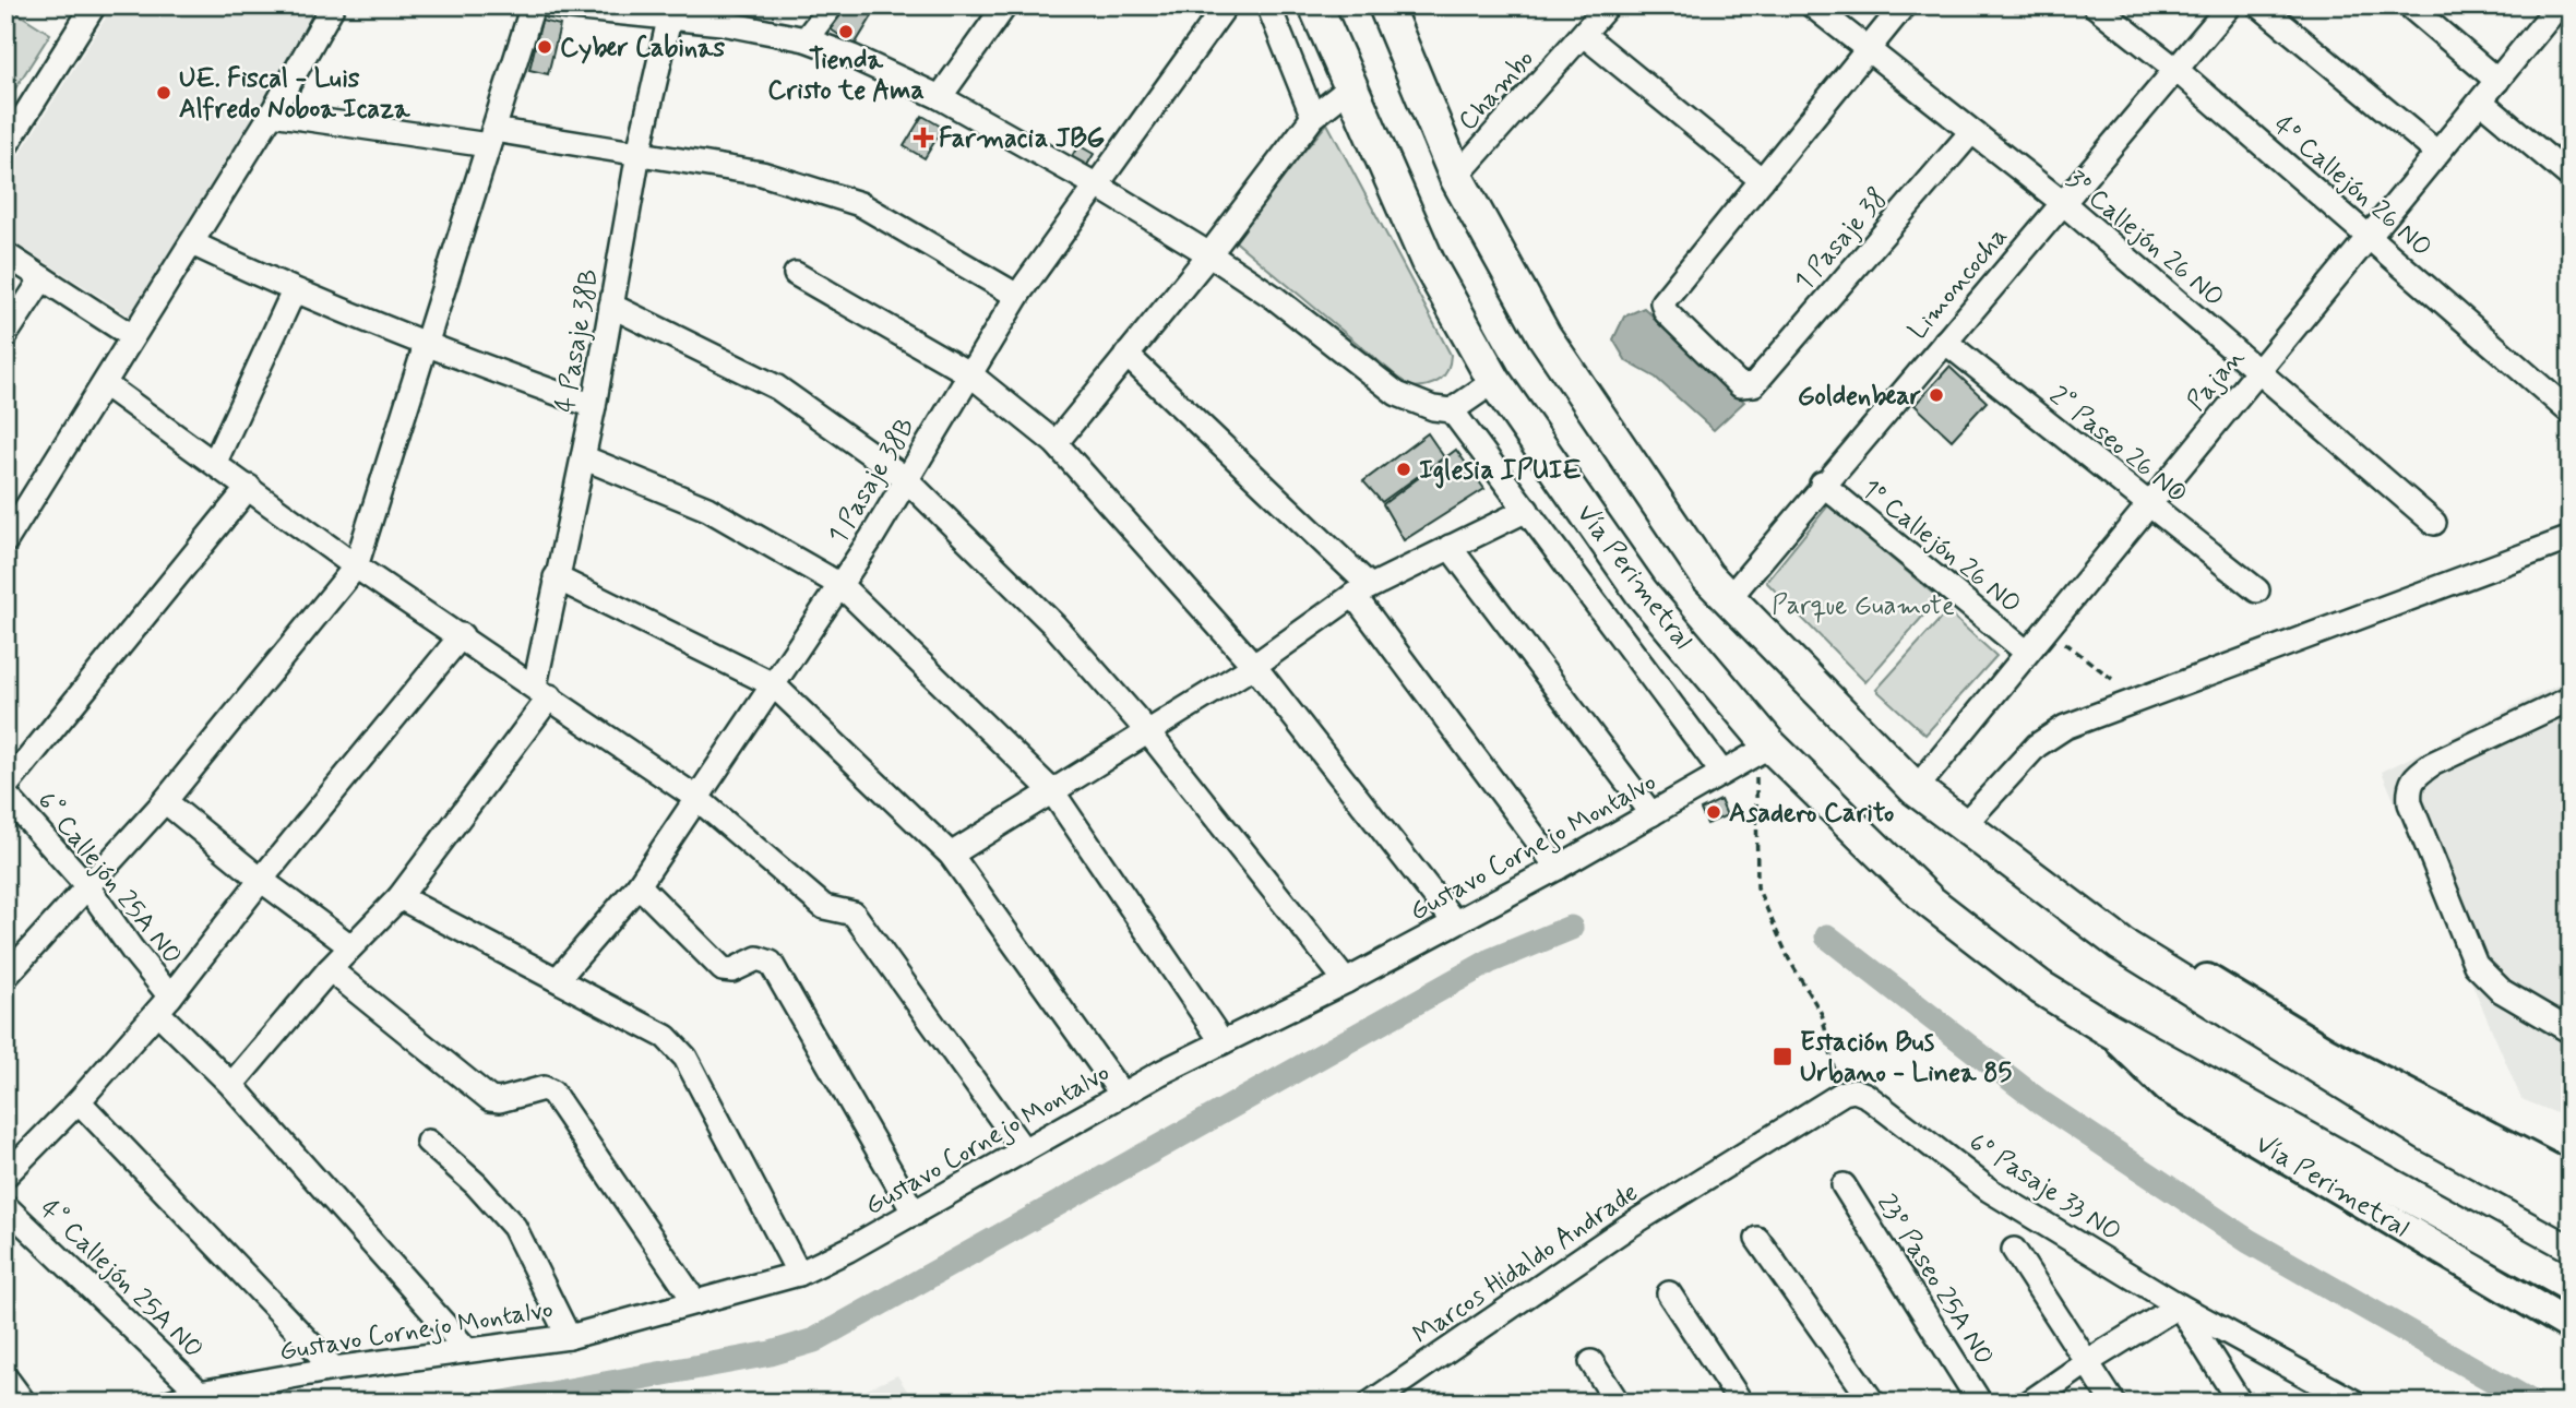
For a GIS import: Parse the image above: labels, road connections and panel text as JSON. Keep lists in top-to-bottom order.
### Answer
{
  "streets": {
    "highway": ["Vía Perimetral"],
    "street": [
      "Chambo",
      "4º Callejón 26 NO",
      "3º Callejón 26 NO",
      "1 Pasaje 38",
      "Limoncocha",
      "4 Pasaje 38B",
      "Pajan",
      "2° Paseo 26 NO",
      "1 Pasaje 38B",
      "1º Callejón 26 NO",
      "Gustavo Cornejo Montalvo",
      "6° Callejón 25A NO",
      "6º Pasaje 33 NO",
      "Marcos Hidaldo Andrade",
      "4° Callejón 25A NO",
      "23º Paseo 25A NO"
    ]
  },
  "crossings": [
    ["4º Callejón 26 NO", "Limoncocha"],
    ["4º Callejón 26 NO", "Pajan"],
    ["3º Callejón 26 NO", "1 Pasaje 38"],
    ["3º Callejón 26 NO", "Limoncocha"],
    ["3º Callejón 26 NO", "Pajan"],
    ["Limoncocha", "2° Paseo 26 NO"],
    ["Limoncocha", "1º Callejón 26 NO"],
    ["4 Pasaje 38B", "6° Callejón 25A NO"],
    ["Pajan", "2° Paseo 26 NO"],
    ["Pajan", "1º Callejón 26 NO"],
    ["Vía Perimetral", "Gustavo Cornejo Montalvo"],
    ["Gustavo Cornejo Montalvo", "6° Callejón 25A NO"],
    ["Gustavo Cornejo Montalvo", "4° Callejón 25A NO"],
    ["6º Pasaje 33 NO", "Marcos Hidaldo Andrade"]
  ],
  "parks": ["Parque Guamote"],
  "places": {
    "other": [
      "Tienda Cristo te Ama",
      "Cyber Cabinas",
      "UE. Fiscal - Luis Alfredo Noboa Icaza",
      "Goldenbear",
      "Iglesia IPUIE",
      "Asadero Carito"
    ],
    "health": ["Farmacia JBG"],
    "transit": ["Estación Bus Urbano - Linea 85"]
  }
}
